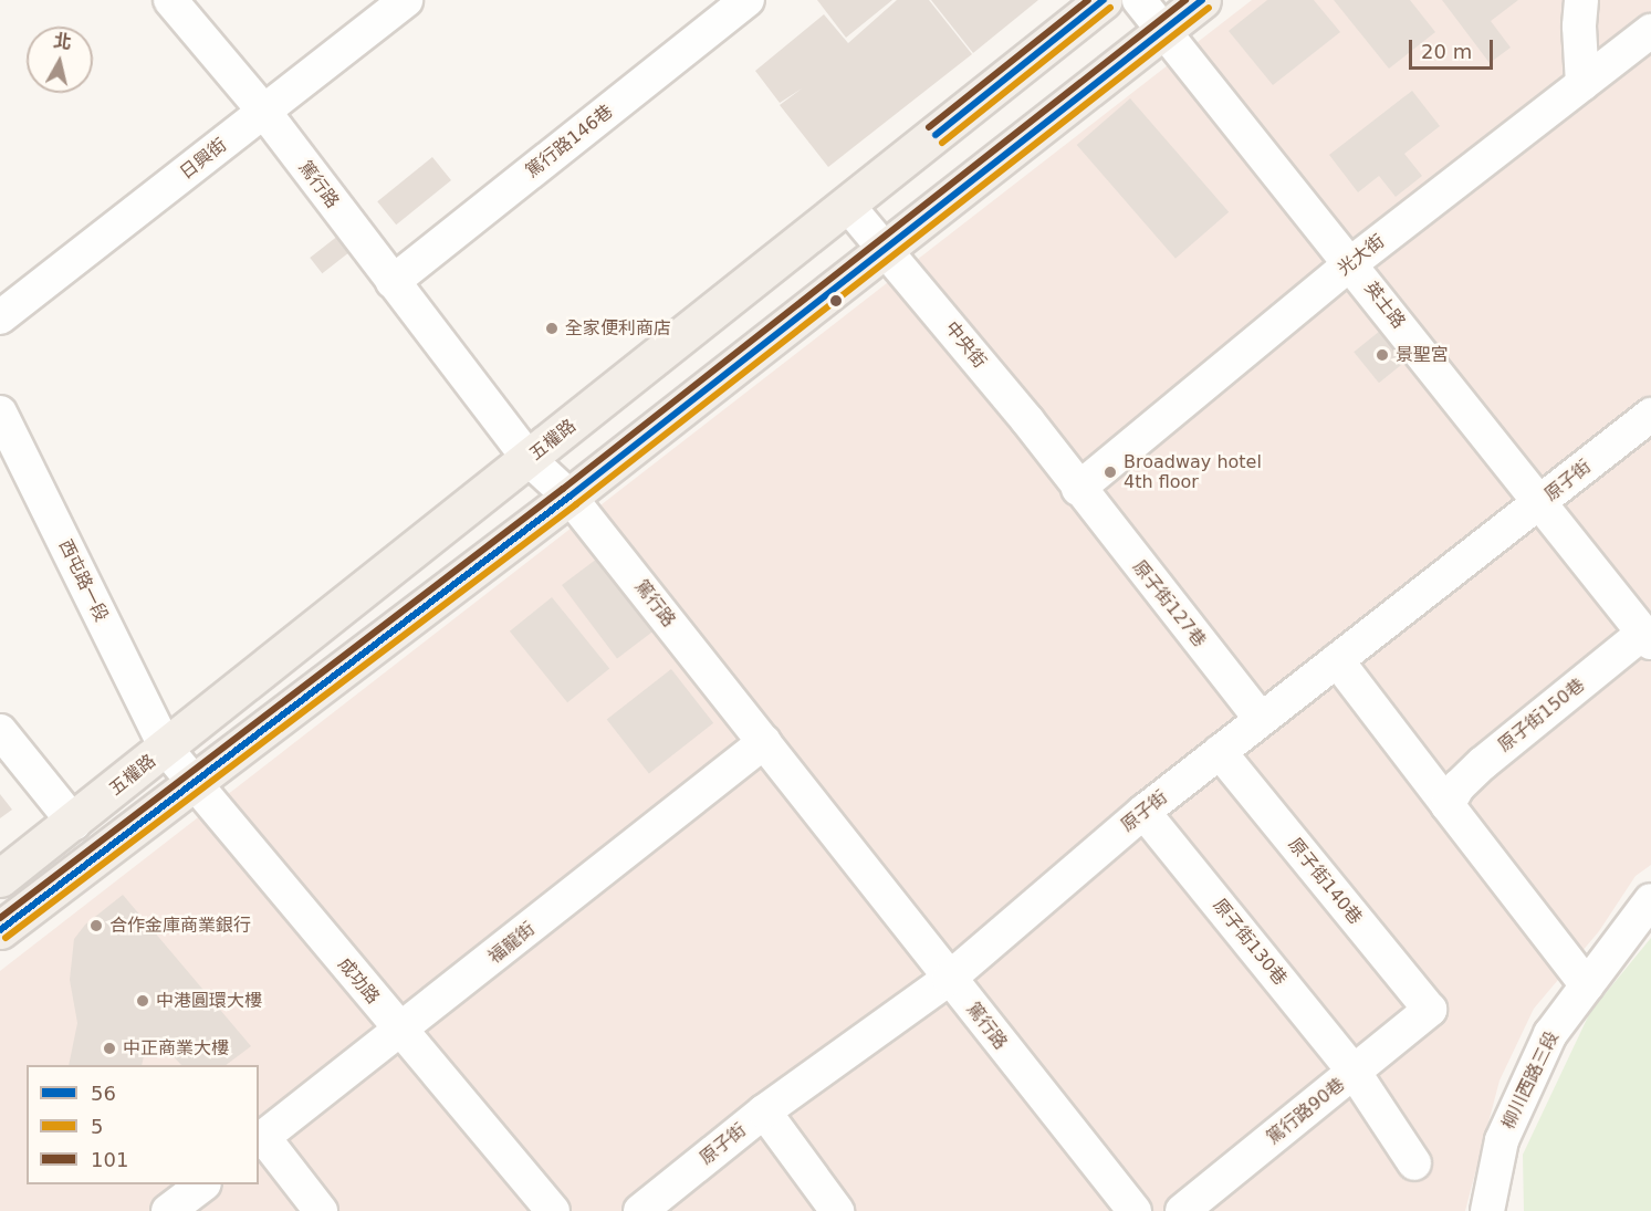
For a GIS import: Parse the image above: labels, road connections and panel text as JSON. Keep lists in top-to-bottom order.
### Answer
{
  "streets": {
    "main road": ["五權路"],
    "street": [
      "篤行路146巷",
      "日興街",
      "篤行路",
      "光大街",
      "英士路",
      "中央街",
      "原子街",
      "西屯路一段",
      "原子街127巷",
      "原子街150巷",
      "原子街140巷",
      "原子街130巷",
      "福龍街",
      "成功路",
      "柳川西路三段",
      "篤行路90巷"
    ]
  },
  "crossings": [
    ["篤行路146巷", "篤行路"],
    ["日興街", "篤行路"],
    ["篤行路", "五權路"],
    ["篤行路", "原子街"],
    ["篤行路", "福龍街"],
    ["光大街", "英士路"],
    ["光大街", "中央街"],
    ["光大街", "原子街127巷"],
    ["英士路", "原子街"],
    ["英士路", "原子街150巷"],
    ["中央街", "五權路"],
    ["中央街", "原子街127巷"],
    ["五權路", "西屯路一段"],
    ["五權路", "成功路"],
    ["原子街", "原子街127巷"],
    ["原子街", "原子街140巷"],
    ["原子街", "原子街130巷"],
    ["西屯路一段", "成功路"],
    ["原子街140巷", "篤行路90巷"],
    ["原子街130巷", "篤行路90巷"],
    ["福龍街", "成功路"]
  ],
  "places": [
    "全家便利商店",
    "景聖宮",
    "Broadway hotel 4th floor",
    "合作金庫商業銀行",
    "中港圓環大樓",
    "中正商業大樓"
  ],
  "lines": ["transit line 56", "transit line 101", "transit line 5"],
  "legend": ["56", "5", "101"],
  "scale_bar": "20 m",
  "north": "top"
}
